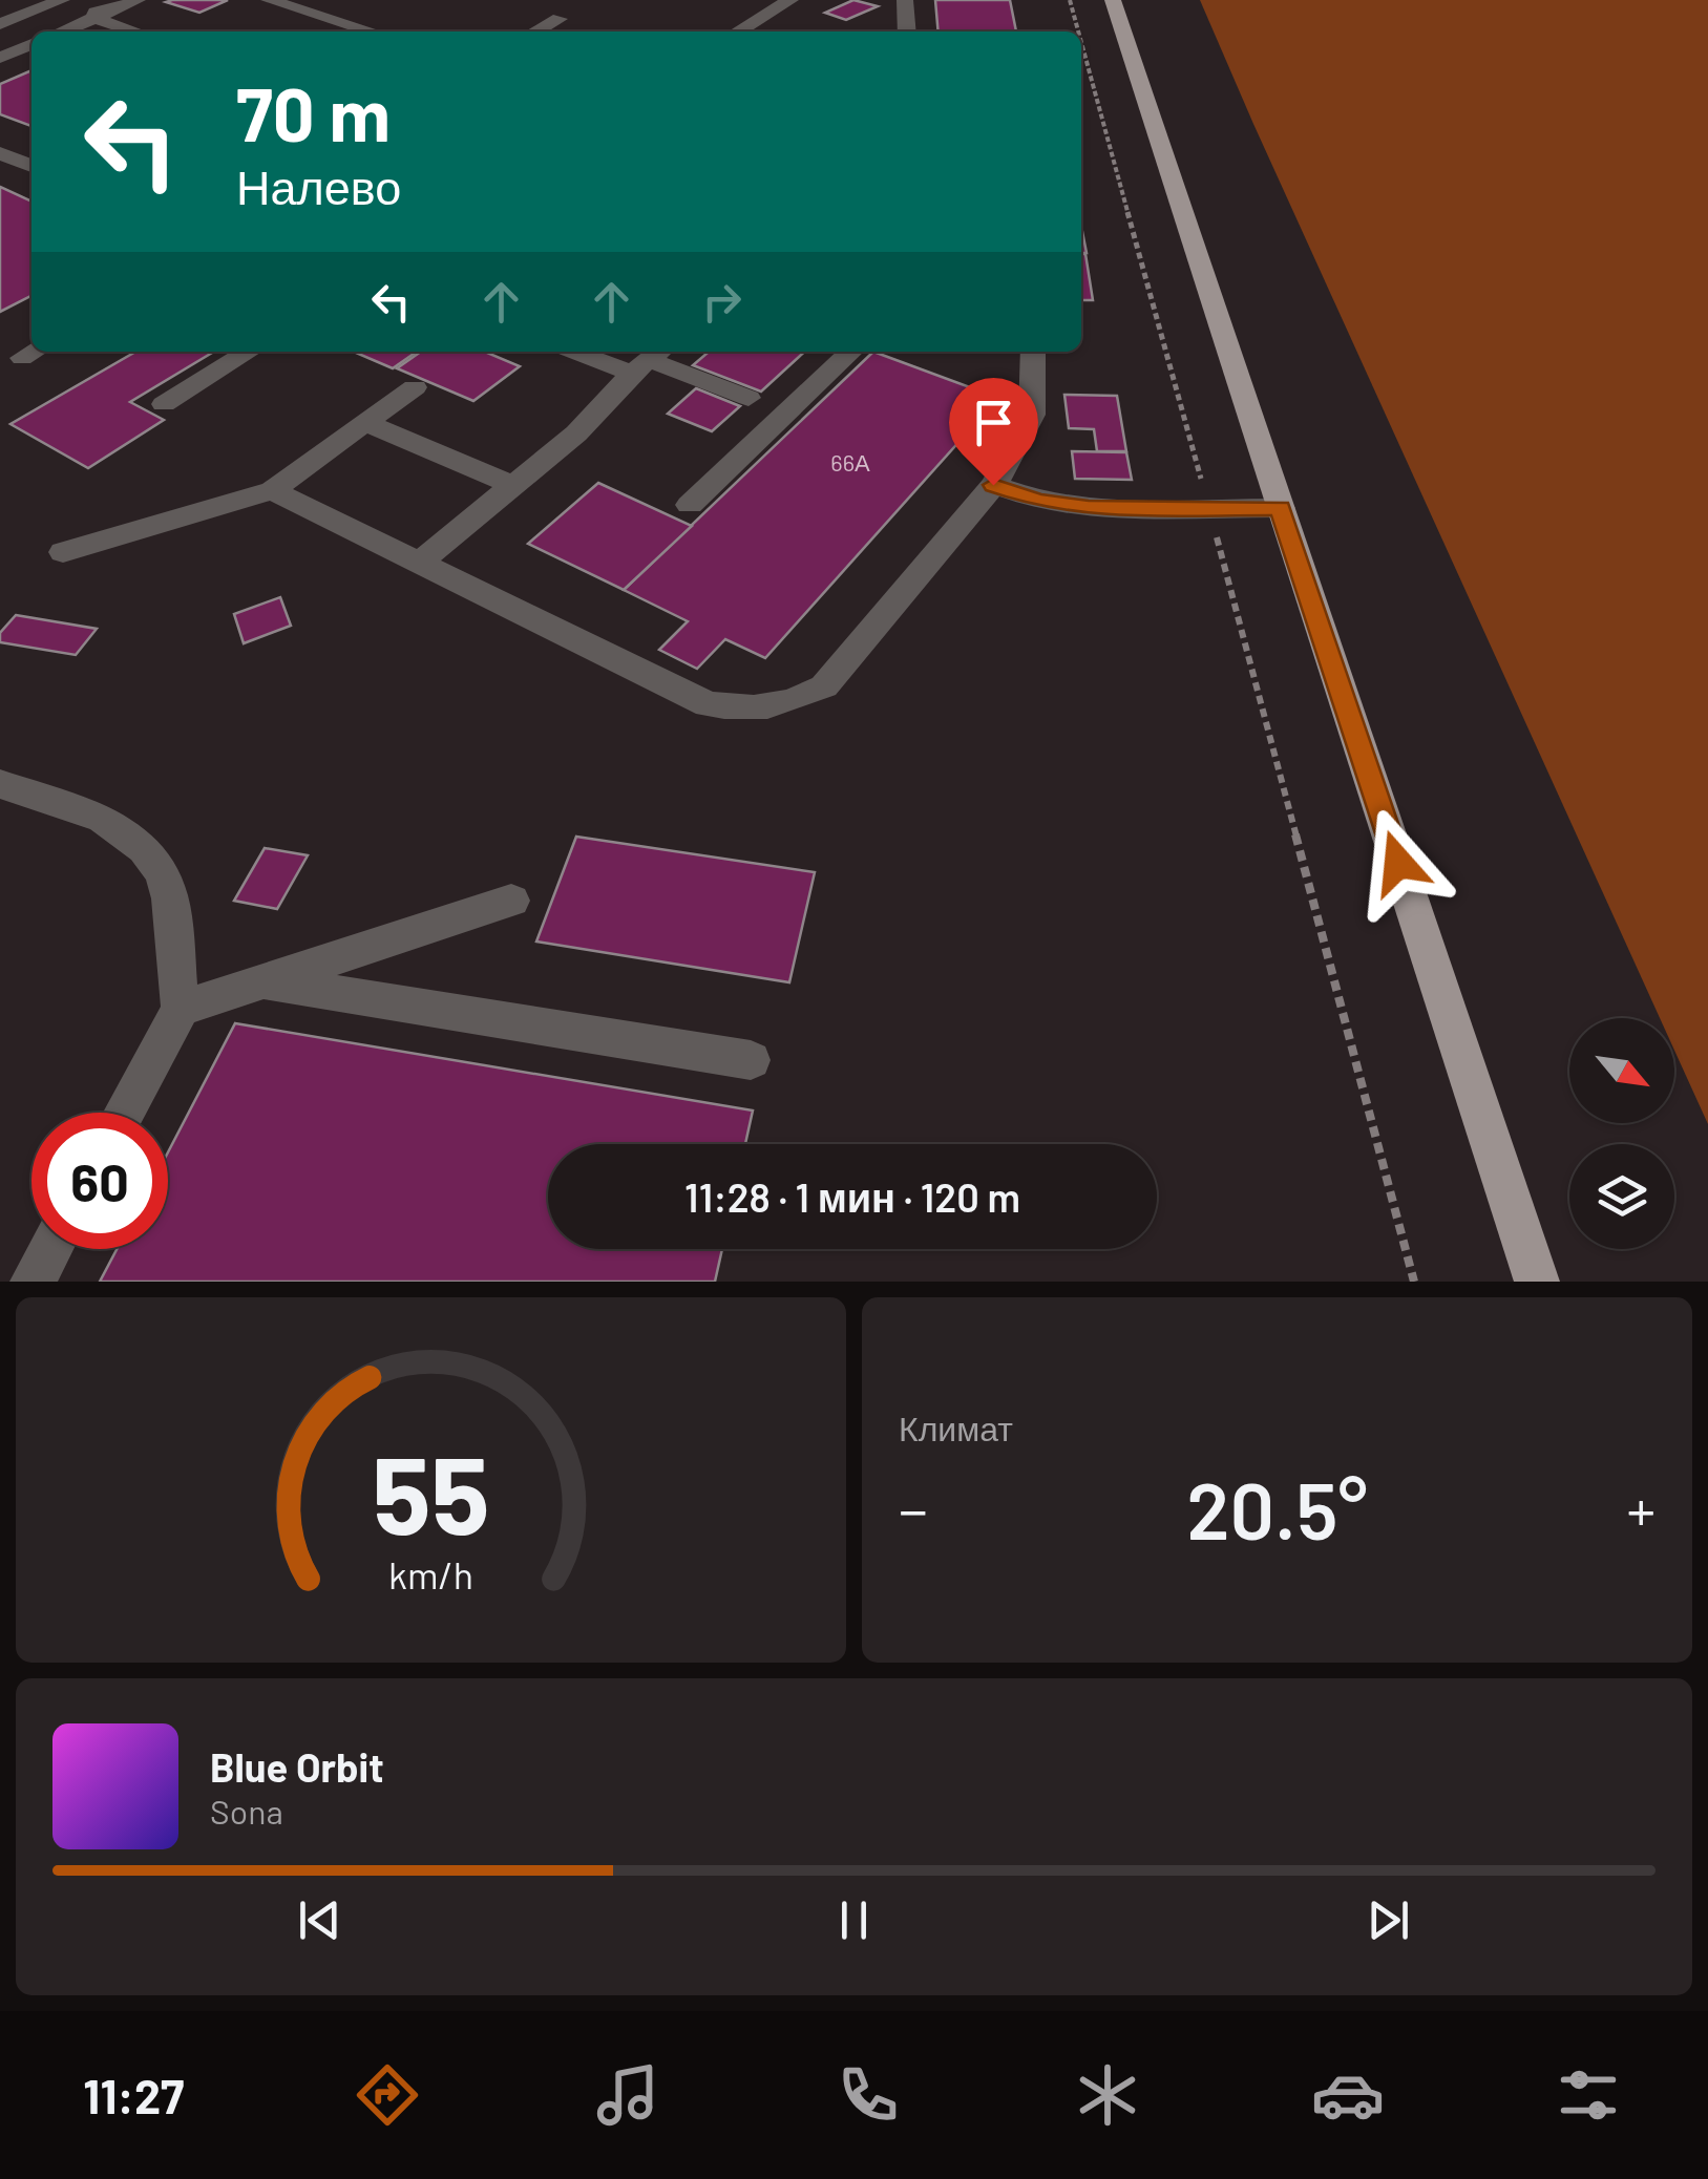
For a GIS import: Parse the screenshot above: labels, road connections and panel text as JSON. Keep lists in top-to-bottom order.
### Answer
{
  "house_numbers": ["66А"],
  "north": "bottom right",
  "page": {
    "turn": ["70 m", "Налево"],
    "limit": "60",
    "trip": "11:28 · 1 мин · 120 m",
    "tile": "Климат",
    "heat": ["−", "20.5°", "+"],
    "song": ["Blue Orbit", "Sona"],
    "tabs": "11:27",
    "gauge": ["55", "km/h"]
  }
}
